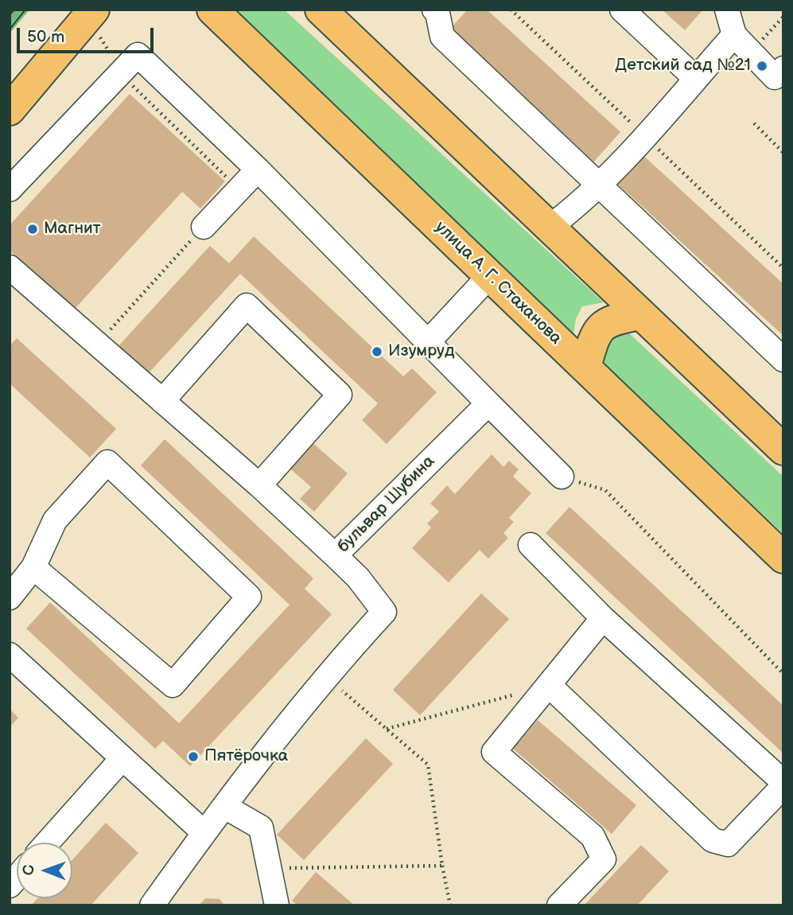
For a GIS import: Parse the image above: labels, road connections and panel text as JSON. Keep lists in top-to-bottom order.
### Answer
{
  "streets": {
    "main road": ["улица А. Г. Стаханова"],
    "street": ["бульвар Шубина"]
  },
  "places": [
    "Детский сад №21",
    "Магнит",
    "Изумруд",
    "Пятёрочка"
  ],
  "scale_bar": "50 m",
  "north": "left"
}
